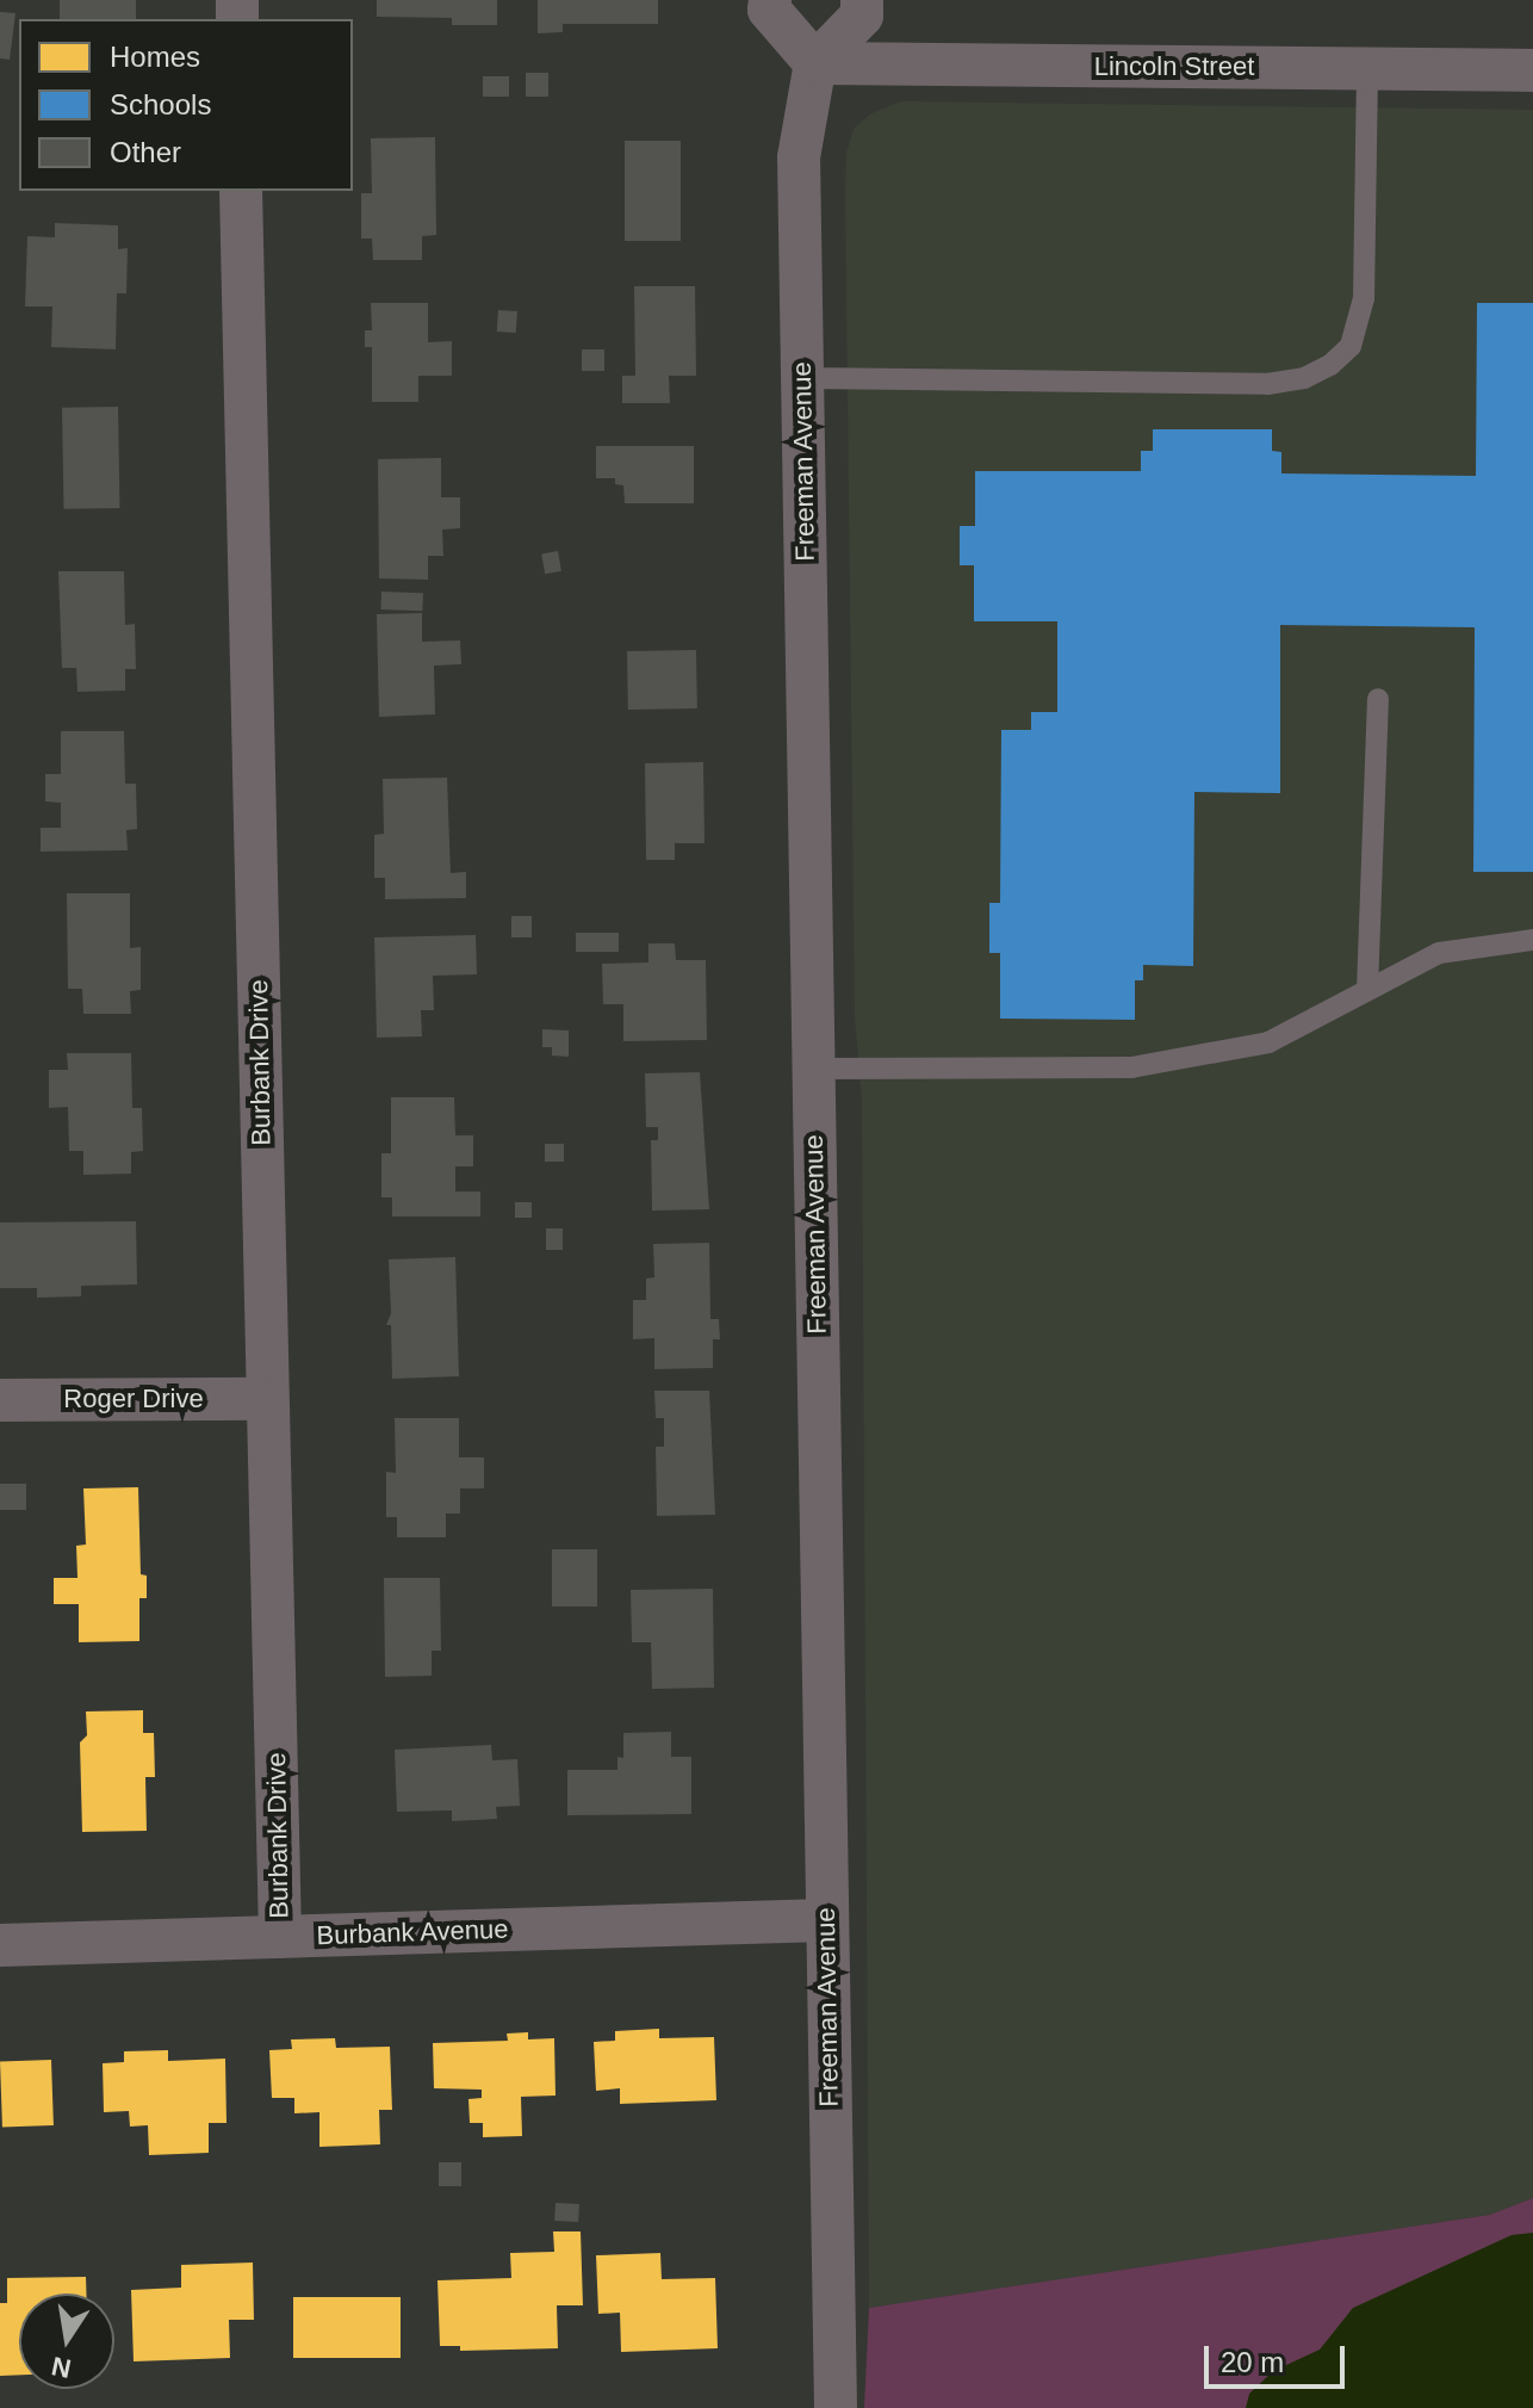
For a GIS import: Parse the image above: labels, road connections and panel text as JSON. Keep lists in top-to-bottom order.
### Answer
{
  "streets": {
    "street": [
      "Lincoln Street",
      "Freeman Avenue",
      "Burbank Drive",
      "Roger Drive",
      "Burbank Avenue"
    ]
  },
  "crossings": [
    ["Lincoln Street", "Freeman Avenue"],
    ["Freeman Avenue", "Burbank Avenue"],
    ["Burbank Drive", "Roger Drive"],
    ["Burbank Drive", "Burbank Avenue"]
  ],
  "legend": ["Homes", "Schools", "Other"],
  "scale_bar": "20 m",
  "north": "bottom"
}
